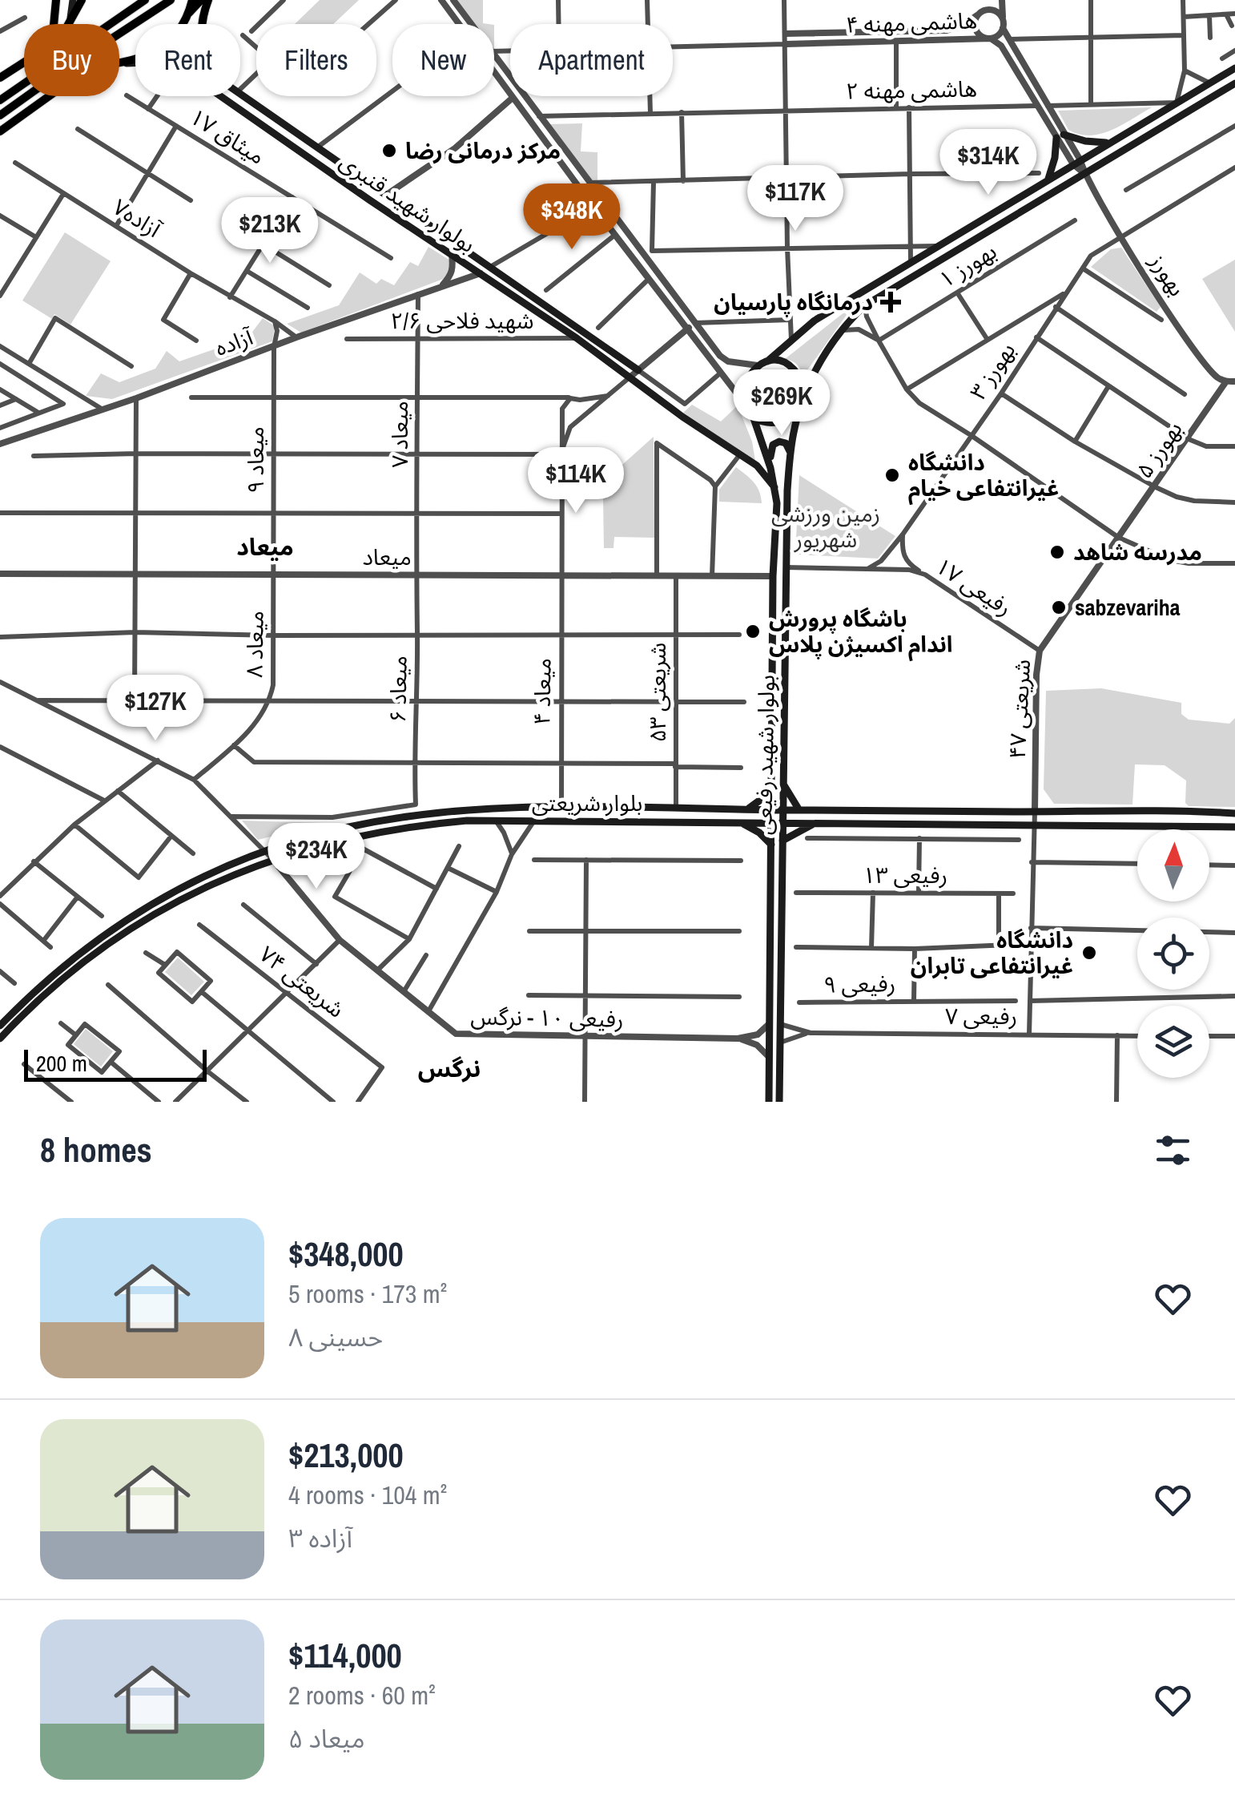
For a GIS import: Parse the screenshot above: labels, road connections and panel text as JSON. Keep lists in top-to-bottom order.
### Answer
{
  "streets": {
    "main road": ["بولوار شهید قنبری", "بولوار شهید رفیعی", "بلوار شریعتی"],
    "street": [
      "هاشمی مهنه ۴",
      "هاشمی مهنه ۲",
      "میثاق ۱۷",
      "آزاده۷",
      "بهورز ۱",
      "بهورز",
      "شهید فلاحی ۲/۶",
      "آزاده",
      "بهورز ۳",
      "میعاد ۷",
      "بهورز ۵",
      "میعاد ۹",
      "میعاد",
      "رفیعی ۱۷",
      "میعاد ۸",
      "میعاد ۶",
      "میعاد ۴",
      "شریعتی ۵۳",
      "شریعتی ۴۷",
      "رفیعی ۱۳",
      "شریعتی ۷۴",
      "رفیعی ۹",
      "رفیعی ۷",
      "رفیعی ۱۰ - نرگس"
    ]
  },
  "crossings": [
    ["بولوار شهید قنبری", "شهید فلاحی ۲/۶"],
    ["بولوار شهید قنبری", "آزاده"],
    ["بولوار شهید قنبری", "بولوار شهید رفیعی"],
    ["آزاده۷", "آزاده"],
    ["آزاده۷", "میعاد ۹"],
    ["بهورز", "بهورز ۳"],
    ["بهورز", "بهورز ۵"],
    ["بهورز", "بولوار شهید رفیعی"],
    ["شهید فلاحی ۲/۶", "میعاد ۷"],
    ["آزاده", "میعاد ۷"],
    ["آزاده", "میعاد ۹"],
    ["بهورز ۳", "رفیعی ۱۷"],
    ["میعاد ۷", "میعاد"],
    ["میعاد ۷", "میعاد ۶"],
    ["بهورز ۵", "شریعتی ۴۷"],
    ["میعاد ۹", "میعاد"],
    ["میعاد ۹", "میعاد ۸"],
    ["میعاد", "میعاد ۸"],
    ["میعاد", "میعاد ۶"],
    ["میعاد", "میعاد ۴"],
    ["میعاد", "شریعتی ۵۳"],
    ["میعاد", "بولوار شهید رفیعی"],
    ["رفیعی ۱۷", "شریعتی ۴۷"],
    ["رفیعی ۱۷", "بولوار شهید رفیعی"],
    ["میعاد ۴", "بلوار شریعتی"],
    ["شریعتی ۵۳", "بلوار شریعتی"],
    ["شریعتی ۴۷", "بلوار شریعتی"],
    ["بولوار شهید رفیعی", "بلوار شریعتی"],
    ["بلوار شریعتی", "رفیعی ۱۰ - نرگس"]
  ],
  "districts": ["میعاد", "نرگس"],
  "parks": ["زمین ورزشی شهریور"],
  "places": {
    "other": [
      "مرکز درمانی رضا",
      "دانشگاه غیرانتفاعی خیام",
      "مدرسه شاهد",
      "sabzevariha",
      "باشگاه پرورش اندام اکسیژن پلاس",
      "دانشگاه غیرانتفاعی تابران"
    ],
    "health": ["درمانگاه پارسیان"]
  },
  "scale_bar": "200 m",
  "north": "top",
  "page": {
    "chip": [
      "Buy",
      "Rent",
      "Filters",
      "New",
      "Apartment"
    ],
    "price": [
      "$314K",
      "$117K",
      "$348K",
      "$213K",
      "$269K",
      "$114K",
      "$127K",
      "$234K"
    ],
    "scale": "200 m",
    "heading": "8 homes",
    "list": [
      {
        "name": "$348,000",
        "note": "5 rooms · 173 m² · حسینی ۸"
      },
      {
        "name": "$213,000",
        "note": "4 rooms · 104 m² · آزاده ۳"
      },
      {
        "name": "$114,000",
        "note": "2 rooms · 60 m² · میعاد ۵"
      }
    ]
  }
}
